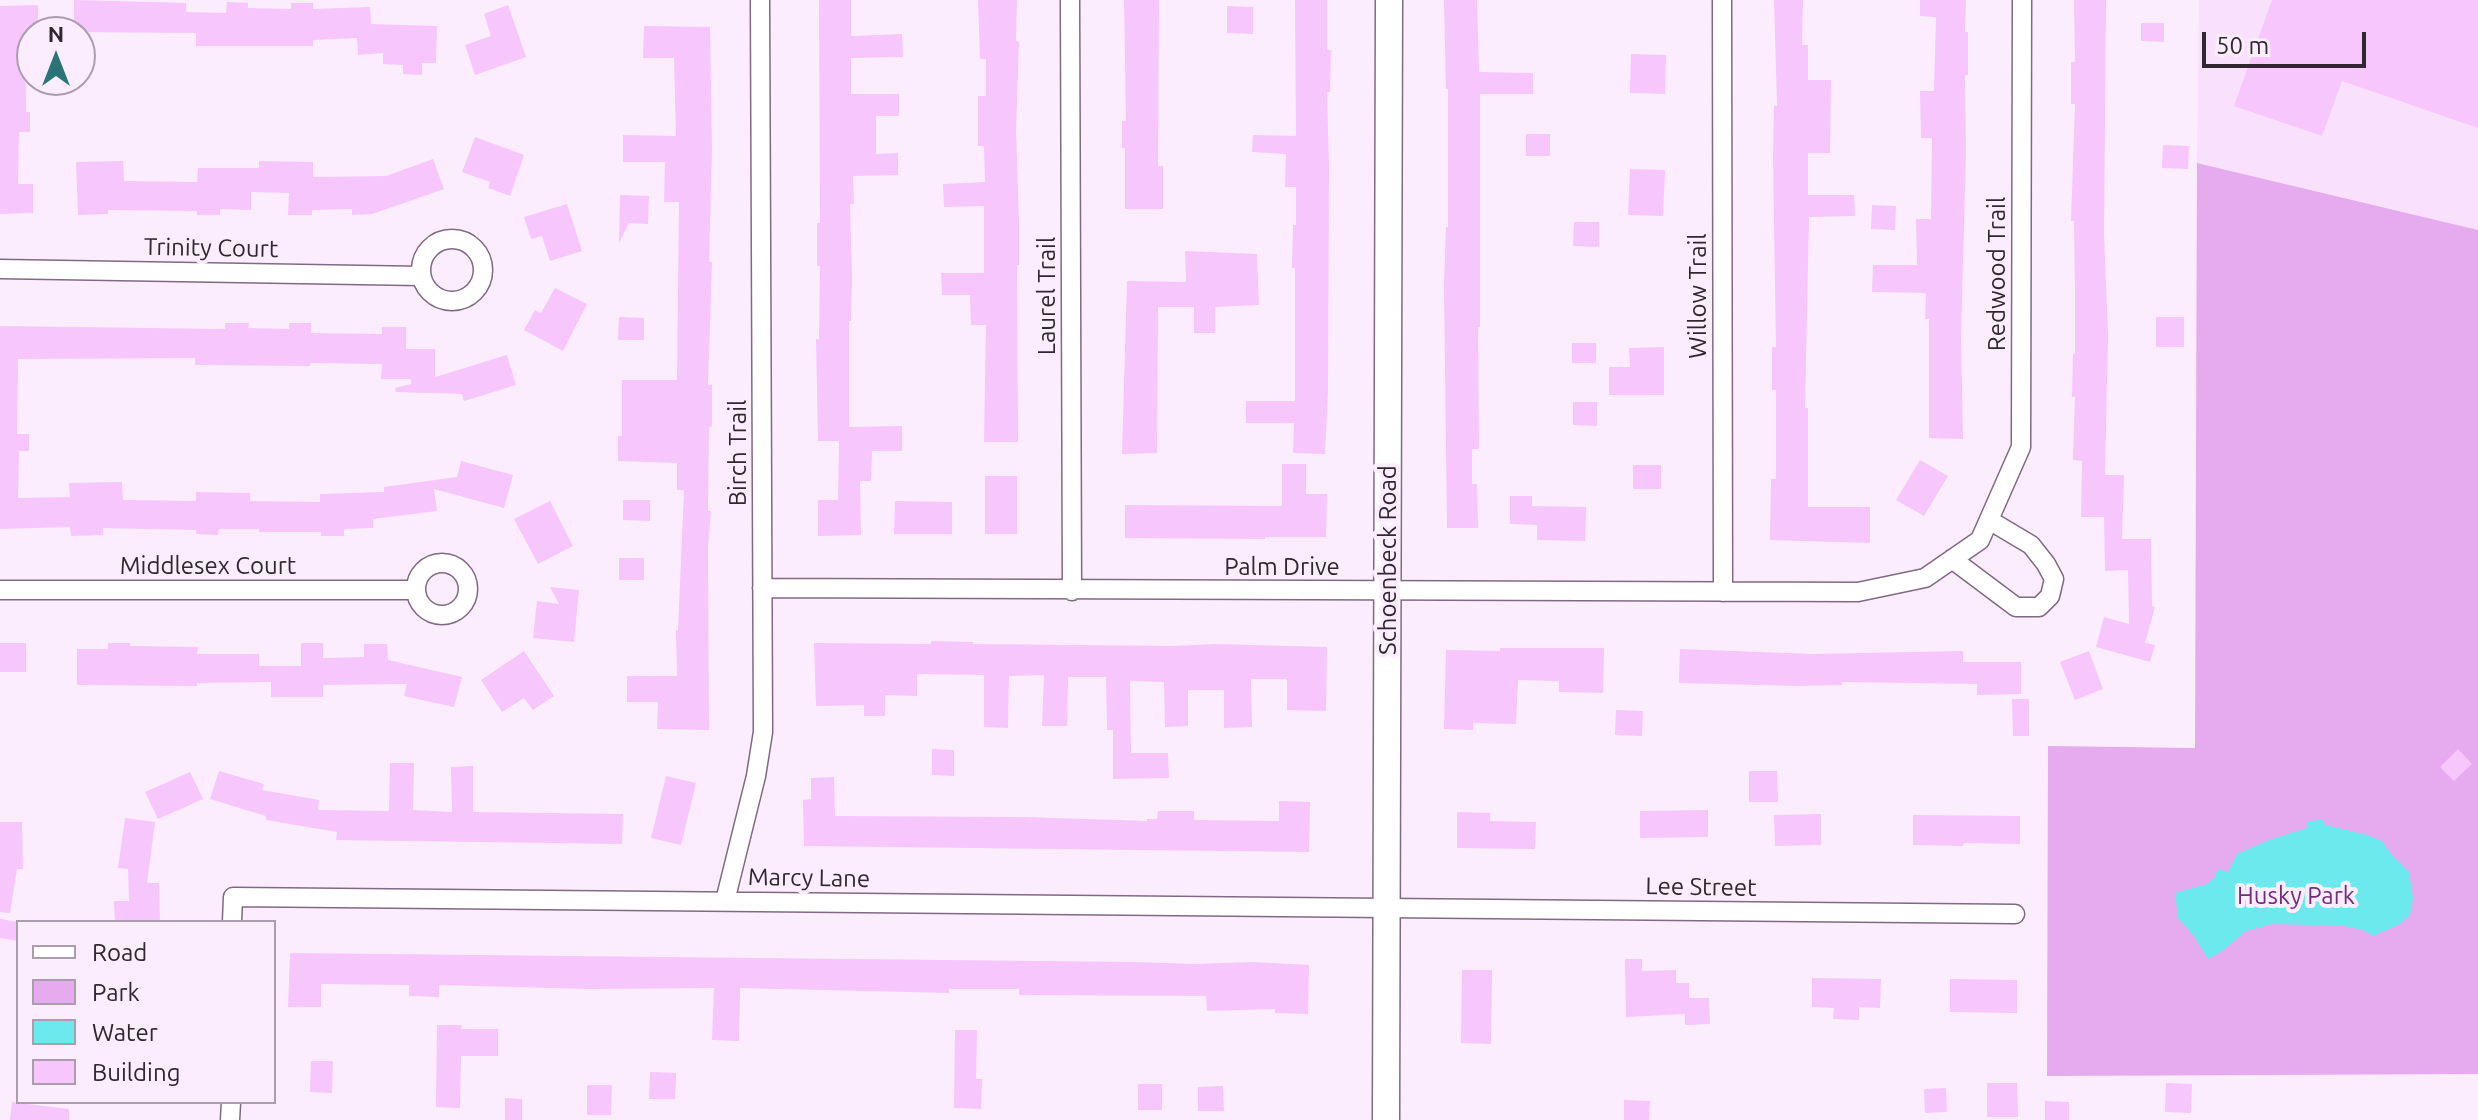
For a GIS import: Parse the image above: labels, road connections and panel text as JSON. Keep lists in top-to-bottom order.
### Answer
{
  "streets": {
    "main road": ["Schoenbeck Road"],
    "street": [
      "Trinity Court",
      "Redwood Trail",
      "Laurel Trail",
      "Willow Trail",
      "Birch Trail",
      "Middlesex Court",
      "Palm Drive",
      "Marcy Lane",
      "Lee Street"
    ]
  },
  "crossings": [
    ["Redwood Trail", "Palm Drive"],
    ["Laurel Trail", "Palm Drive"],
    ["Willow Trail", "Palm Drive"],
    ["Birch Trail", "Palm Drive"],
    ["Birch Trail", "Marcy Lane"],
    ["Schoenbeck Road", "Palm Drive"],
    ["Schoenbeck Road", "Marcy Lane"],
    ["Schoenbeck Road", "Lee Street"],
    ["Marcy Lane", "Lee Street"]
  ],
  "parks": ["Husky Park"],
  "legend": [
    "Road",
    "Park",
    "Water",
    "Building"
  ],
  "scale_bar": "50 m",
  "north": "top"
}
